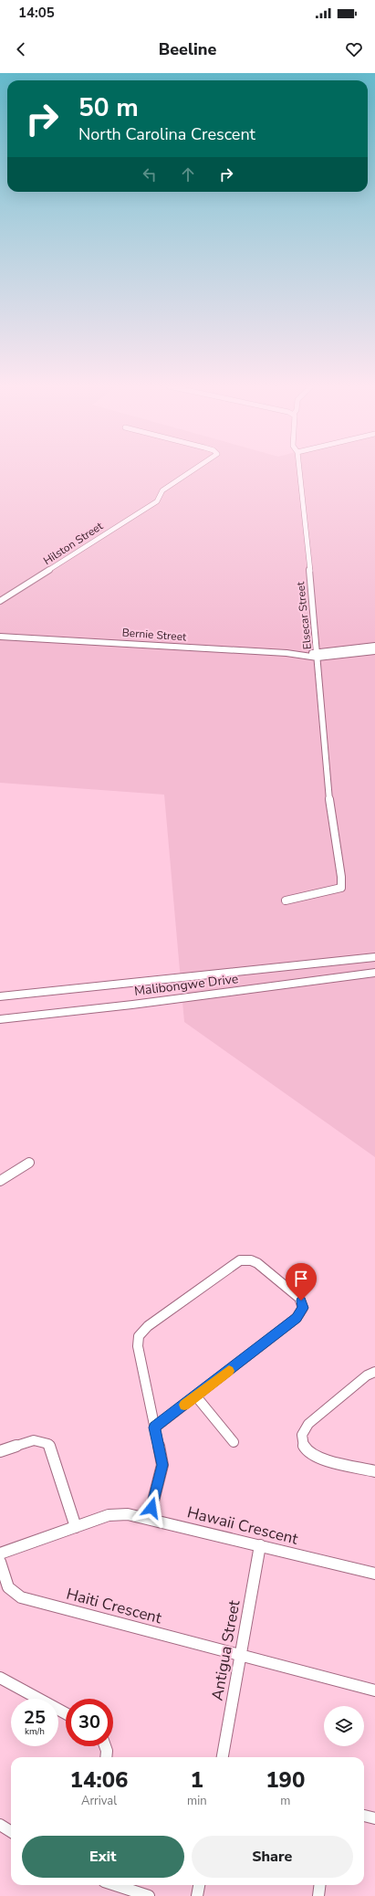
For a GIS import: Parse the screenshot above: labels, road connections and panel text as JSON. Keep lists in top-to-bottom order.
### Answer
{
  "streets": {
    "main road": ["Malibongwe Drive"],
    "street": [
      "Hilston Street",
      "Elsecar Street",
      "Bernie Street",
      "Hawaii Crescent",
      "Haiti Crescent",
      "Antigua Street"
    ]
  },
  "crossings": [
    ["Elsecar Street", "Bernie Street"],
    ["Hawaii Crescent", "Antigua Street"],
    ["Haiti Crescent", "Antigua Street"]
  ],
  "page": {
    "status": "14:05",
    "header": "Beeline",
    "turn": ["50 m", "North Carolina Crescent"],
    "speed": "25 km/h",
    "limit": "30",
    "eta": [
      "14:06",
      "Arrival",
      "1",
      "min",
      "190",
      "m"
    ],
    "buttons": ["Exit", "Share"]
  }
}
